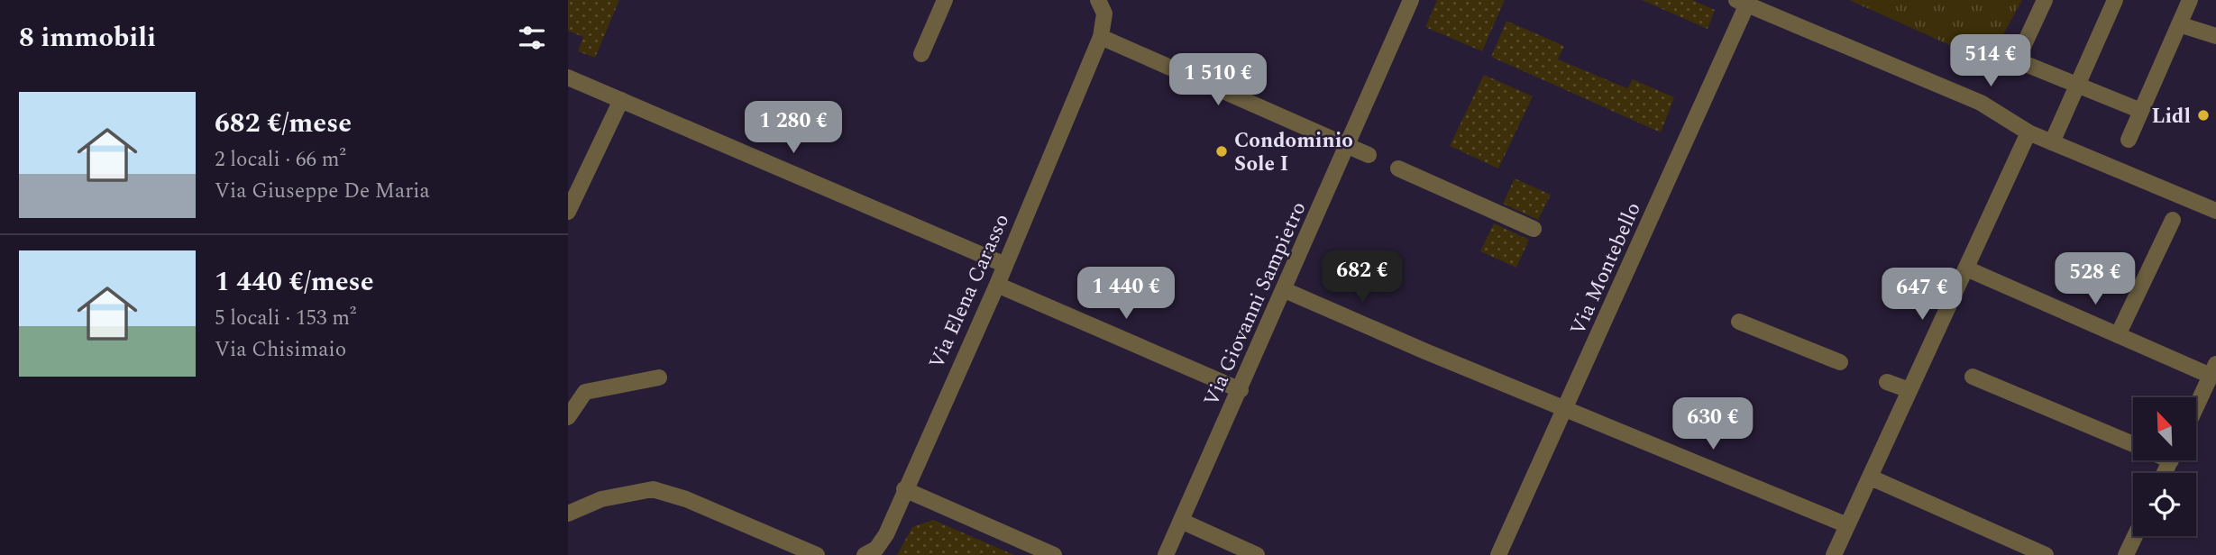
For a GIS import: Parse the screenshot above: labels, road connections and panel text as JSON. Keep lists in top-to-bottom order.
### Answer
{
  "streets": {
    "street": ["Via Montebello", "Via Elena Carasso", "Via Giovanni Sampietro"]
  },
  "places": ["Lidl", "Condominio Sole I"],
  "north": "top left",
  "page": {
    "heading": "8 immobili",
    "price": [
      "514 €",
      "1 510 €",
      "1 280 €",
      "682 €",
      "528 €",
      "1 440 €",
      "647 €",
      "630 €"
    ],
    "list": [
      {
        "name": "682 €/mese",
        "note": "2 locali · 66 m² · Via Giuseppe De Maria"
      },
      {
        "name": "1 440 €/mese",
        "note": "5 locali · 153 m² · Via Chisimaio"
      }
    ]
  }
}
